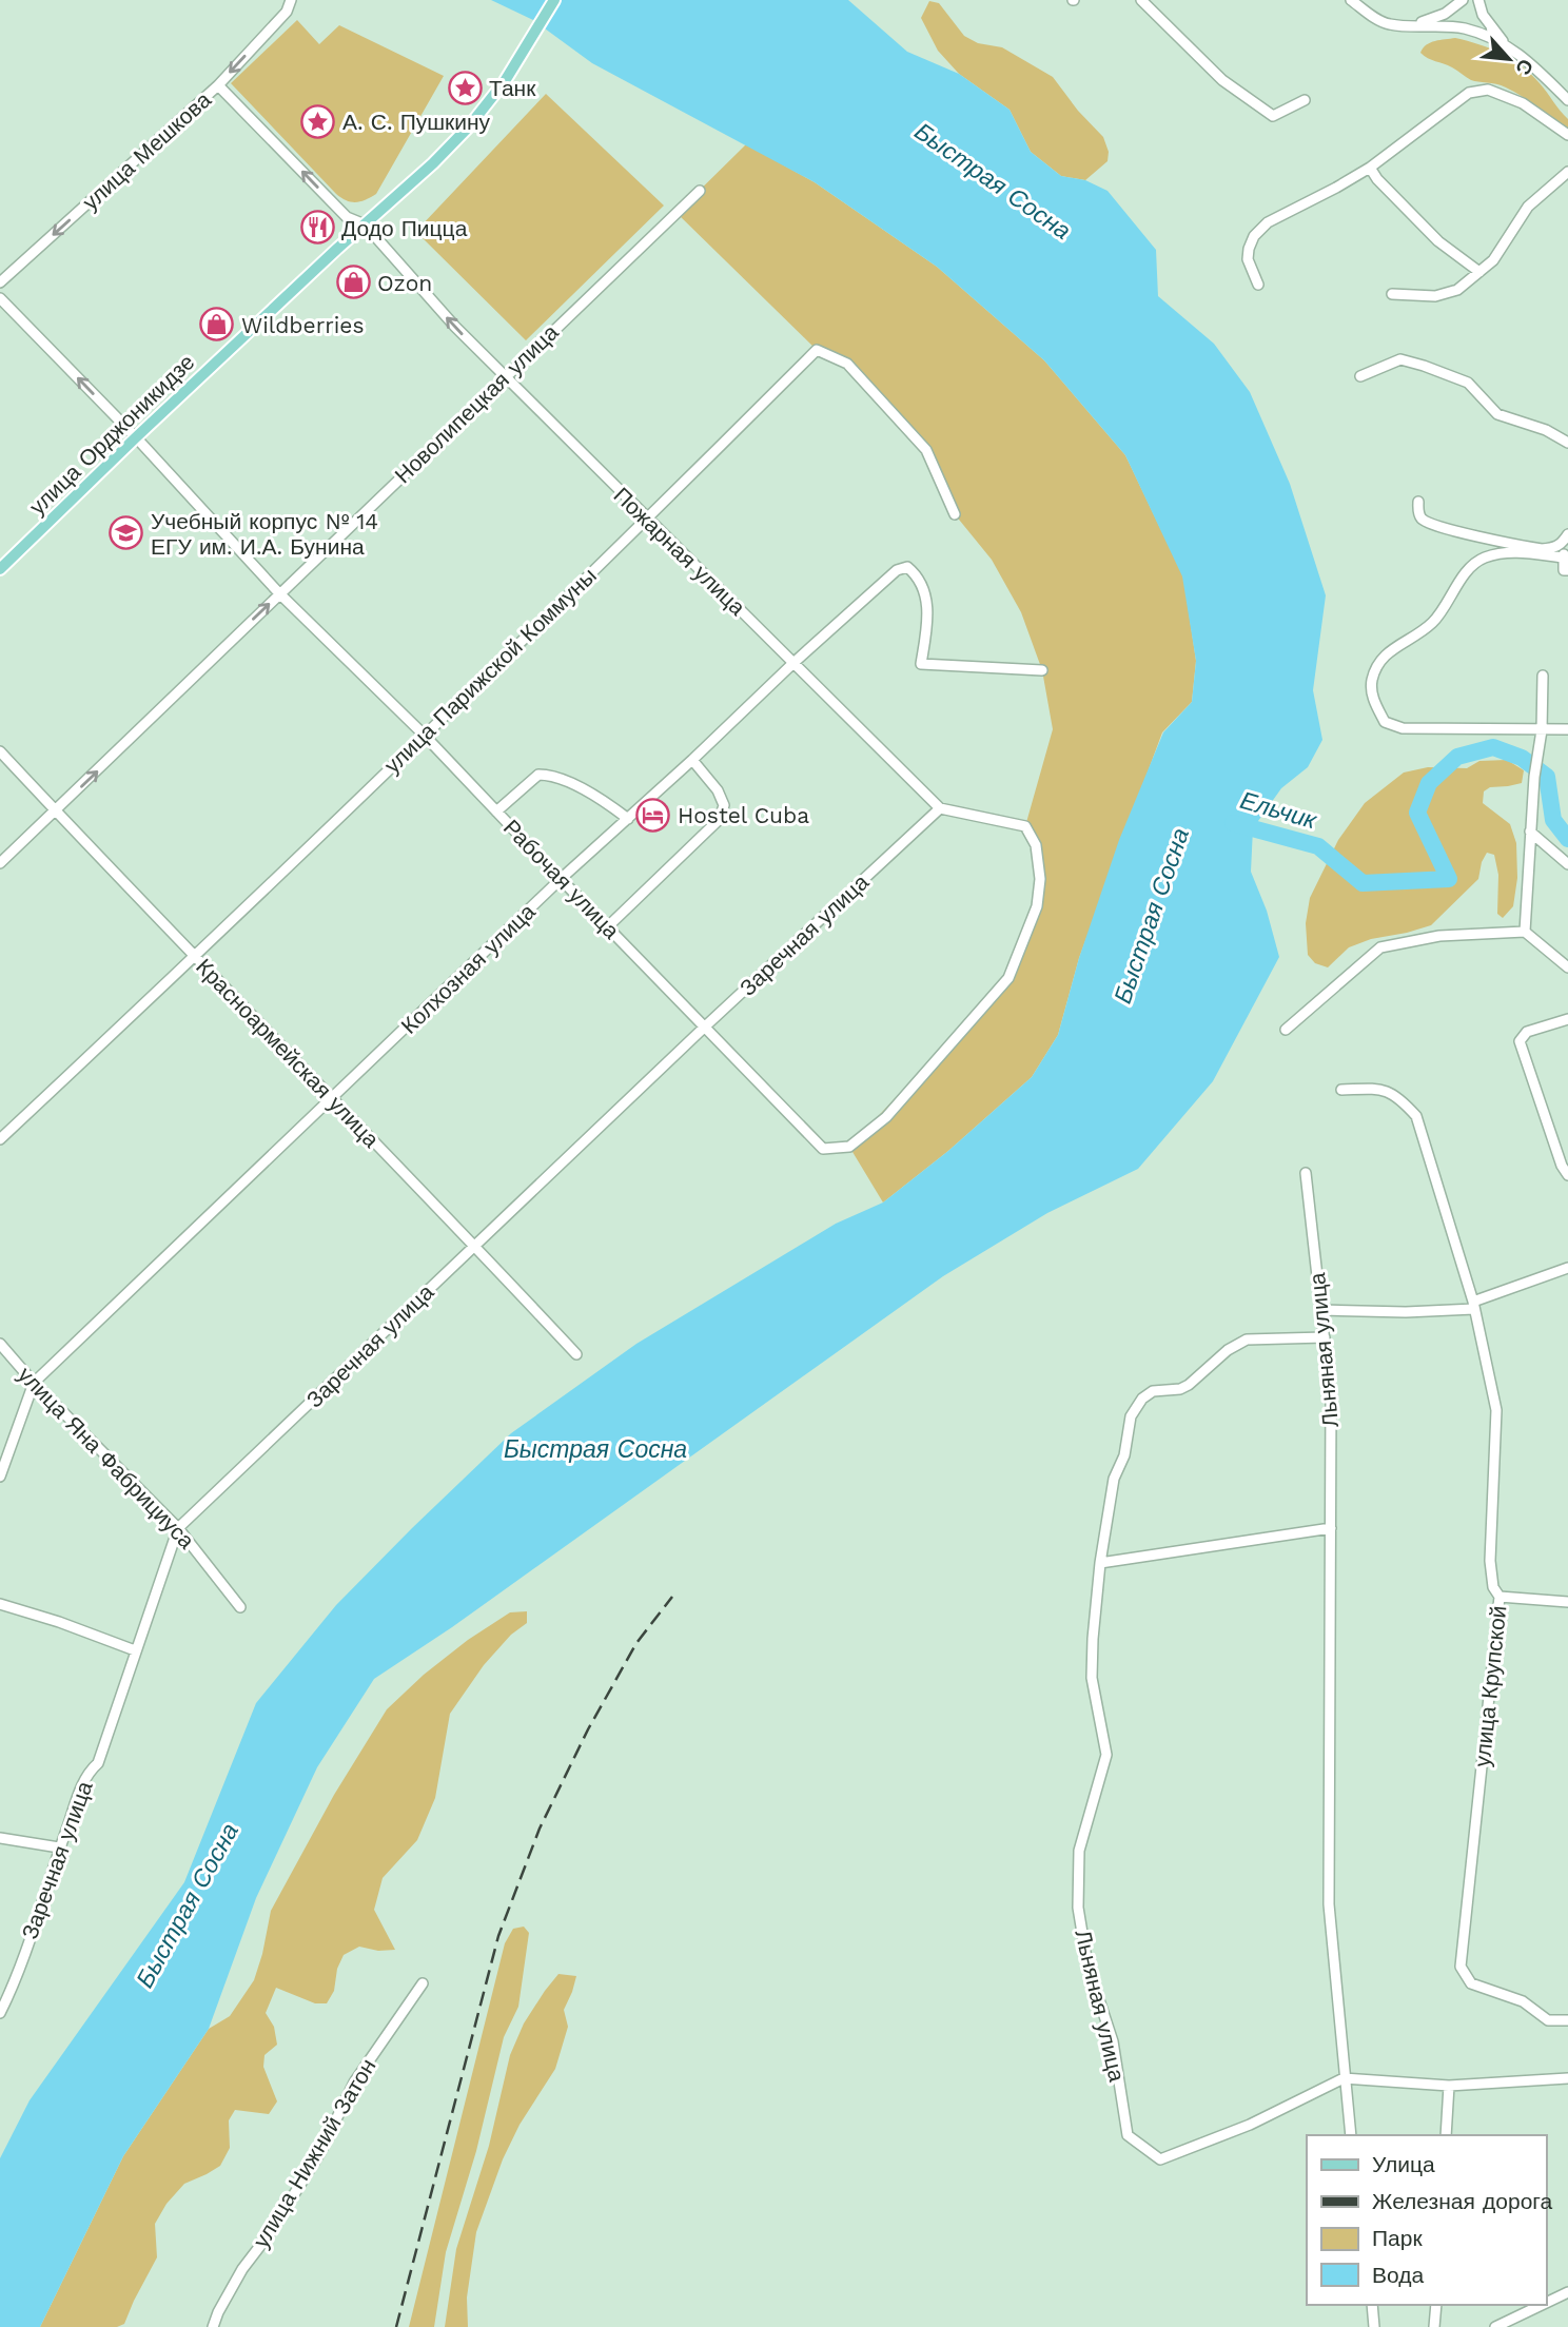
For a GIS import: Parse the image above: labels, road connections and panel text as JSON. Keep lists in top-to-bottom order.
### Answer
{
  "streets": {
    "main road": ["улица Орджоникидзе"],
    "street": [
      "улица Мешкова",
      "Новолипецкая улица",
      "Пожарная улица",
      "улица Парижской Коммуны",
      "Рабочая улица",
      "Заречная улица",
      "Колхозная улица",
      "Красноармейская улица",
      "Льняная улица",
      "улица Яна Фабрициуса",
      "улица Крупской",
      "улица Нижний Затон"
    ]
  },
  "crossings": [
    ["улица Мешкова", "Пожарная улица"],
    ["Новолипецкая улица", "Пожарная улица"],
    ["Новолипецкая улица", "Рабочая улица"],
    ["Новолипецкая улица", "Красноармейская улица"],
    ["улица Орджоникидзе", "Пожарная улица"],
    ["улица Орджоникидзе", "Рабочая улица"],
    ["Пожарная улица", "улица Парижской Коммуны"],
    ["Пожарная улица", "Рабочая улица"],
    ["Пожарная улица", "Заречная улица"],
    ["Пожарная улица", "Колхозная улица"],
    ["улица Парижской Коммуны", "Рабочая улица"],
    ["улица Парижской Коммуны", "Красноармейская улица"],
    ["Рабочая улица", "Заречная улица"],
    ["Рабочая улица", "Колхозная улица"],
    ["Заречная улица", "Красноармейская улица"],
    ["Заречная улица", "улица Яна Фабрициуса"],
    ["Колхозная улица", "Красноармейская улица"],
    ["Колхозная улица", "улица Яна Фабрициуса"]
  ],
  "one_way": ["улица Мешкова", "Пожарная улица"],
  "water": ["Быстрая Сосна", "Ельчик"],
  "places": {
    "place": ["Танк", "А. С. Пушкину"],
    "restaurant": ["Додо Пицца"],
    "shop": ["Ozon", "Wildberries"],
    "school or university": ["Учебный корпус № 14 ЕГУ им. И.А. Бунина"],
    "hotel": ["Hostel Cuba"]
  },
  "legend": [
    "Улица",
    "Железная дорога",
    "Парк",
    "Вода"
  ],
  "north": "bottom right"
}
